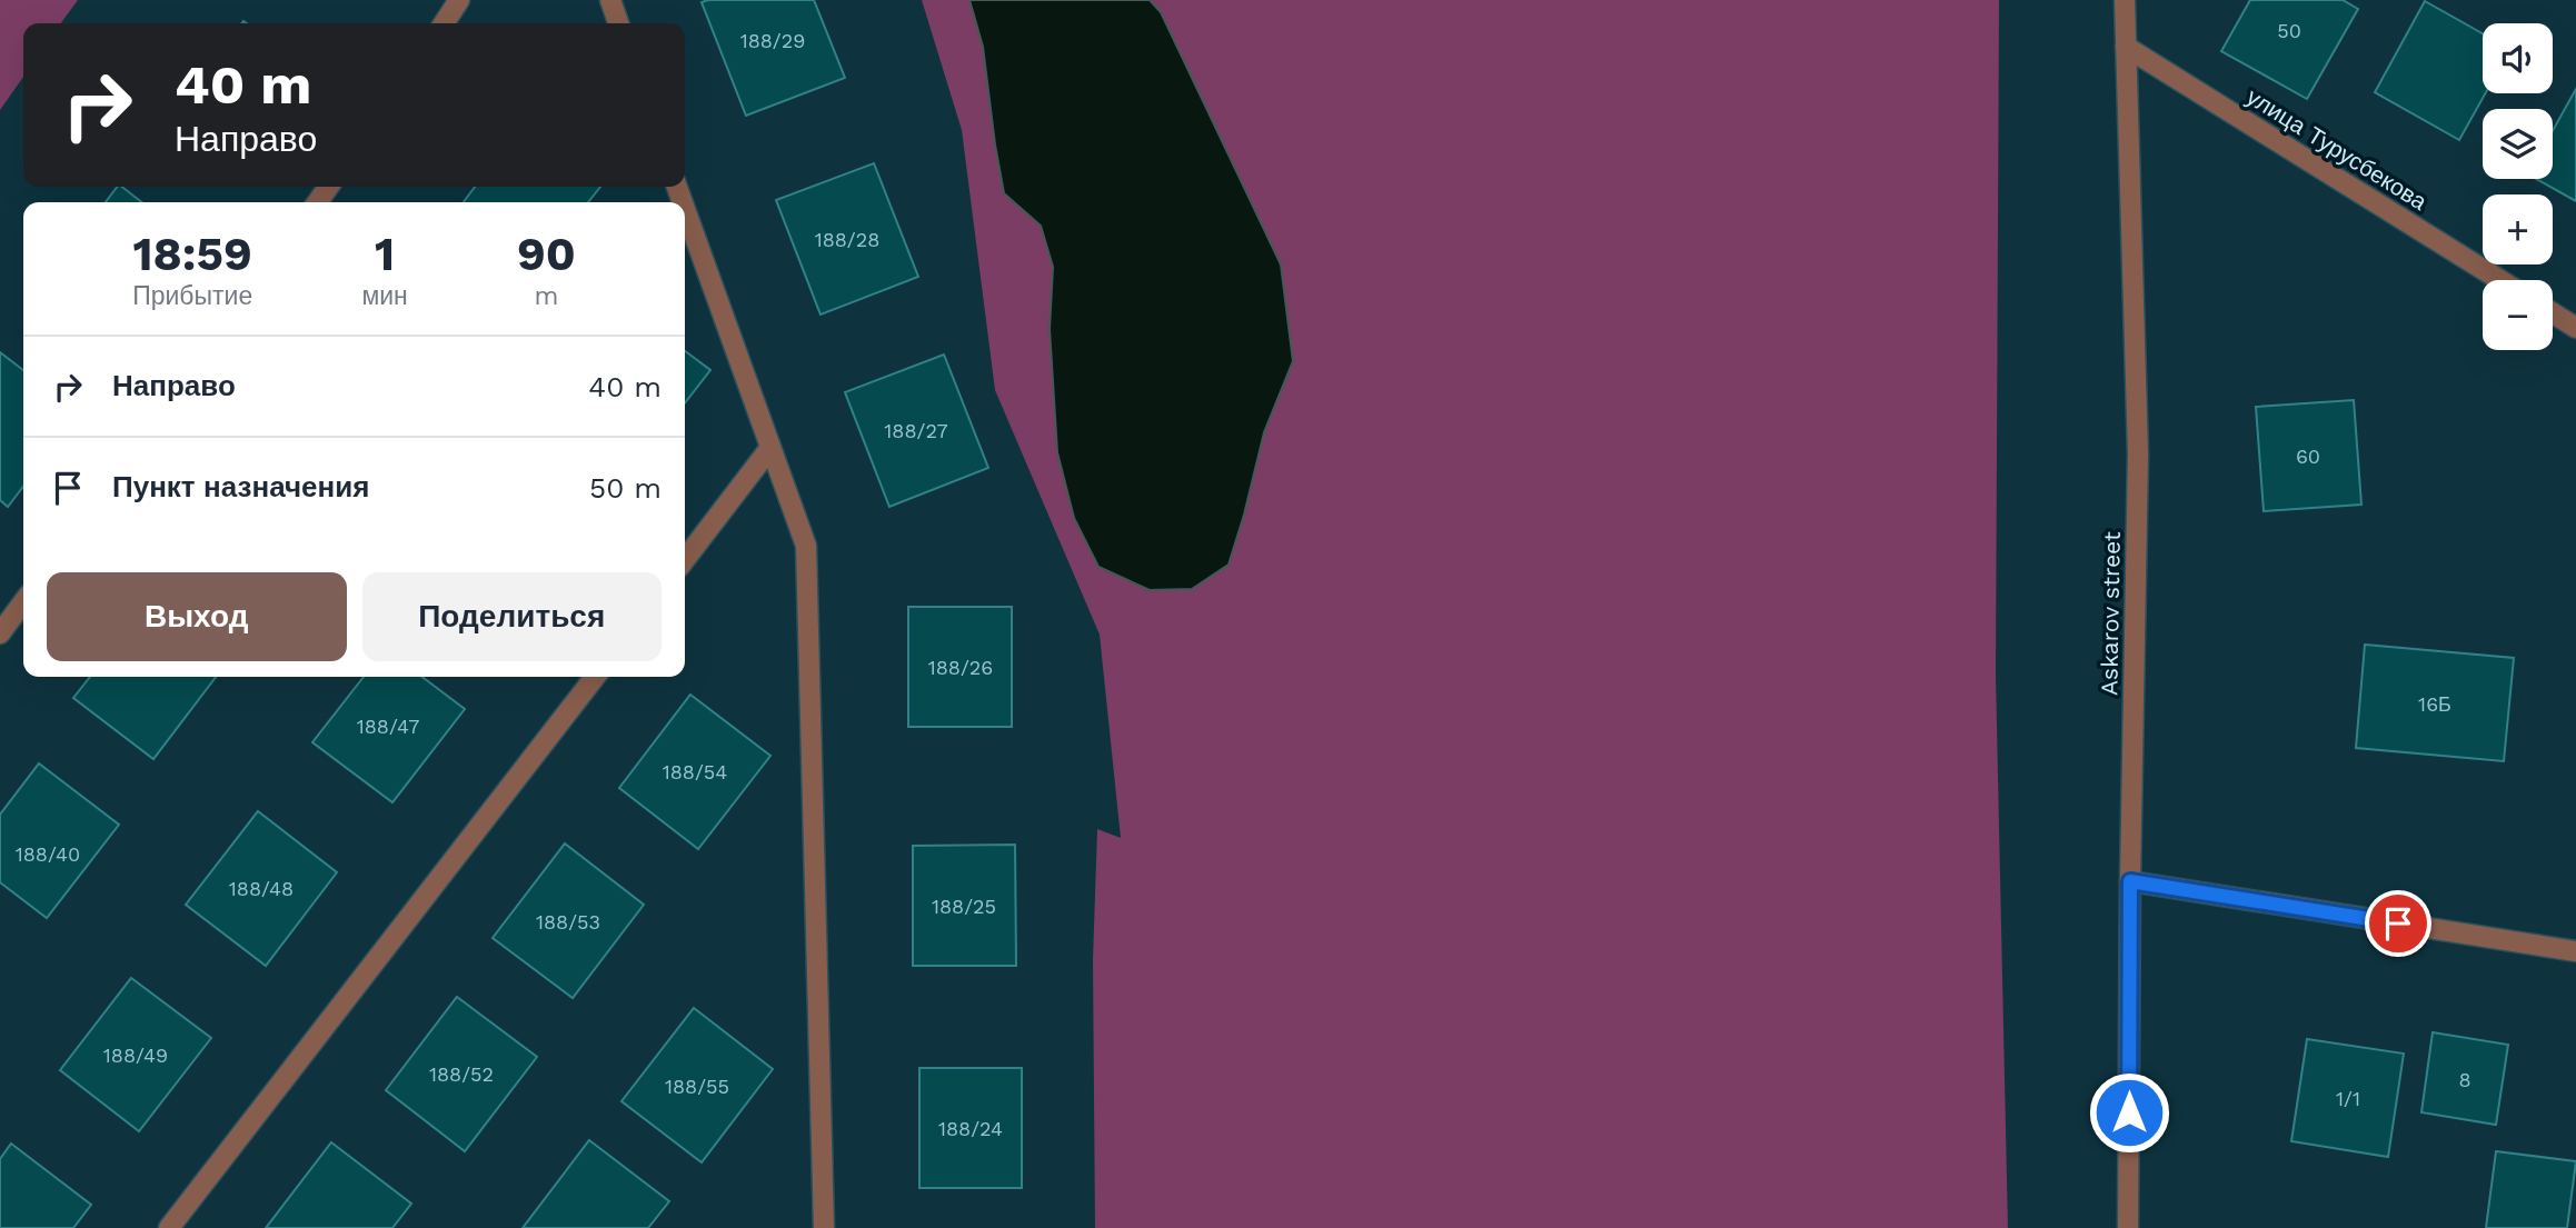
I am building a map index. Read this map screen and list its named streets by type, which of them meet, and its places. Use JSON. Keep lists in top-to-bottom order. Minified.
{"streets":{"street":["улица Турусбекова","Askarov street"]},"crossings":[["улица Турусбекова","Askarov street"]],"house_numbers":["50","188/29","188/28","188/27","60","188/26","16Б","188/47","188/54","188/40","188/48","188/25","188/53","188/49","188/52","8","188/55","1/1","188/24"],"page":{"map_buttons":["+","−"],"turn":["40 m","Направо"],"eta":["18:59","Прибытие","1","мин","90","m"],"list":[{"name":"Направо","value":"40 m"},{"name":"Пункт назначения","value":"50 m"}],"buttons":["Выход","Поделиться"]}}
